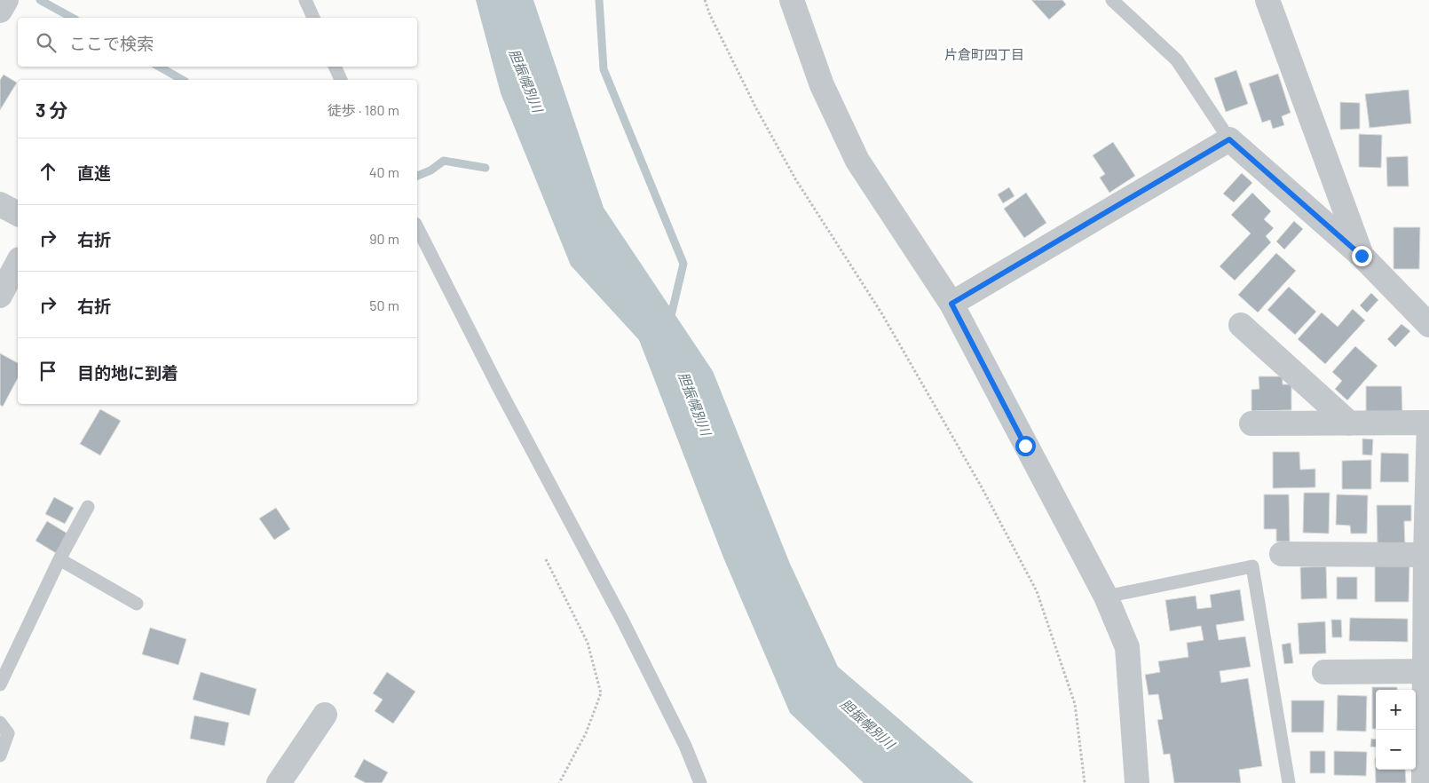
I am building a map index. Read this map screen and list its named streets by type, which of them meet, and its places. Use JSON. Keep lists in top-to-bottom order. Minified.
{"districts":["片倉町四丁目"],"water":["胆振幌別川"],"page":{"search":"ここで検索","heading":["3 分","徒歩 · 180 m"],"list":[["直進","40 m"],["右折","90 m"],["右折","50 m"],"目的地に到着"],"map_buttons":["+","−"]}}
